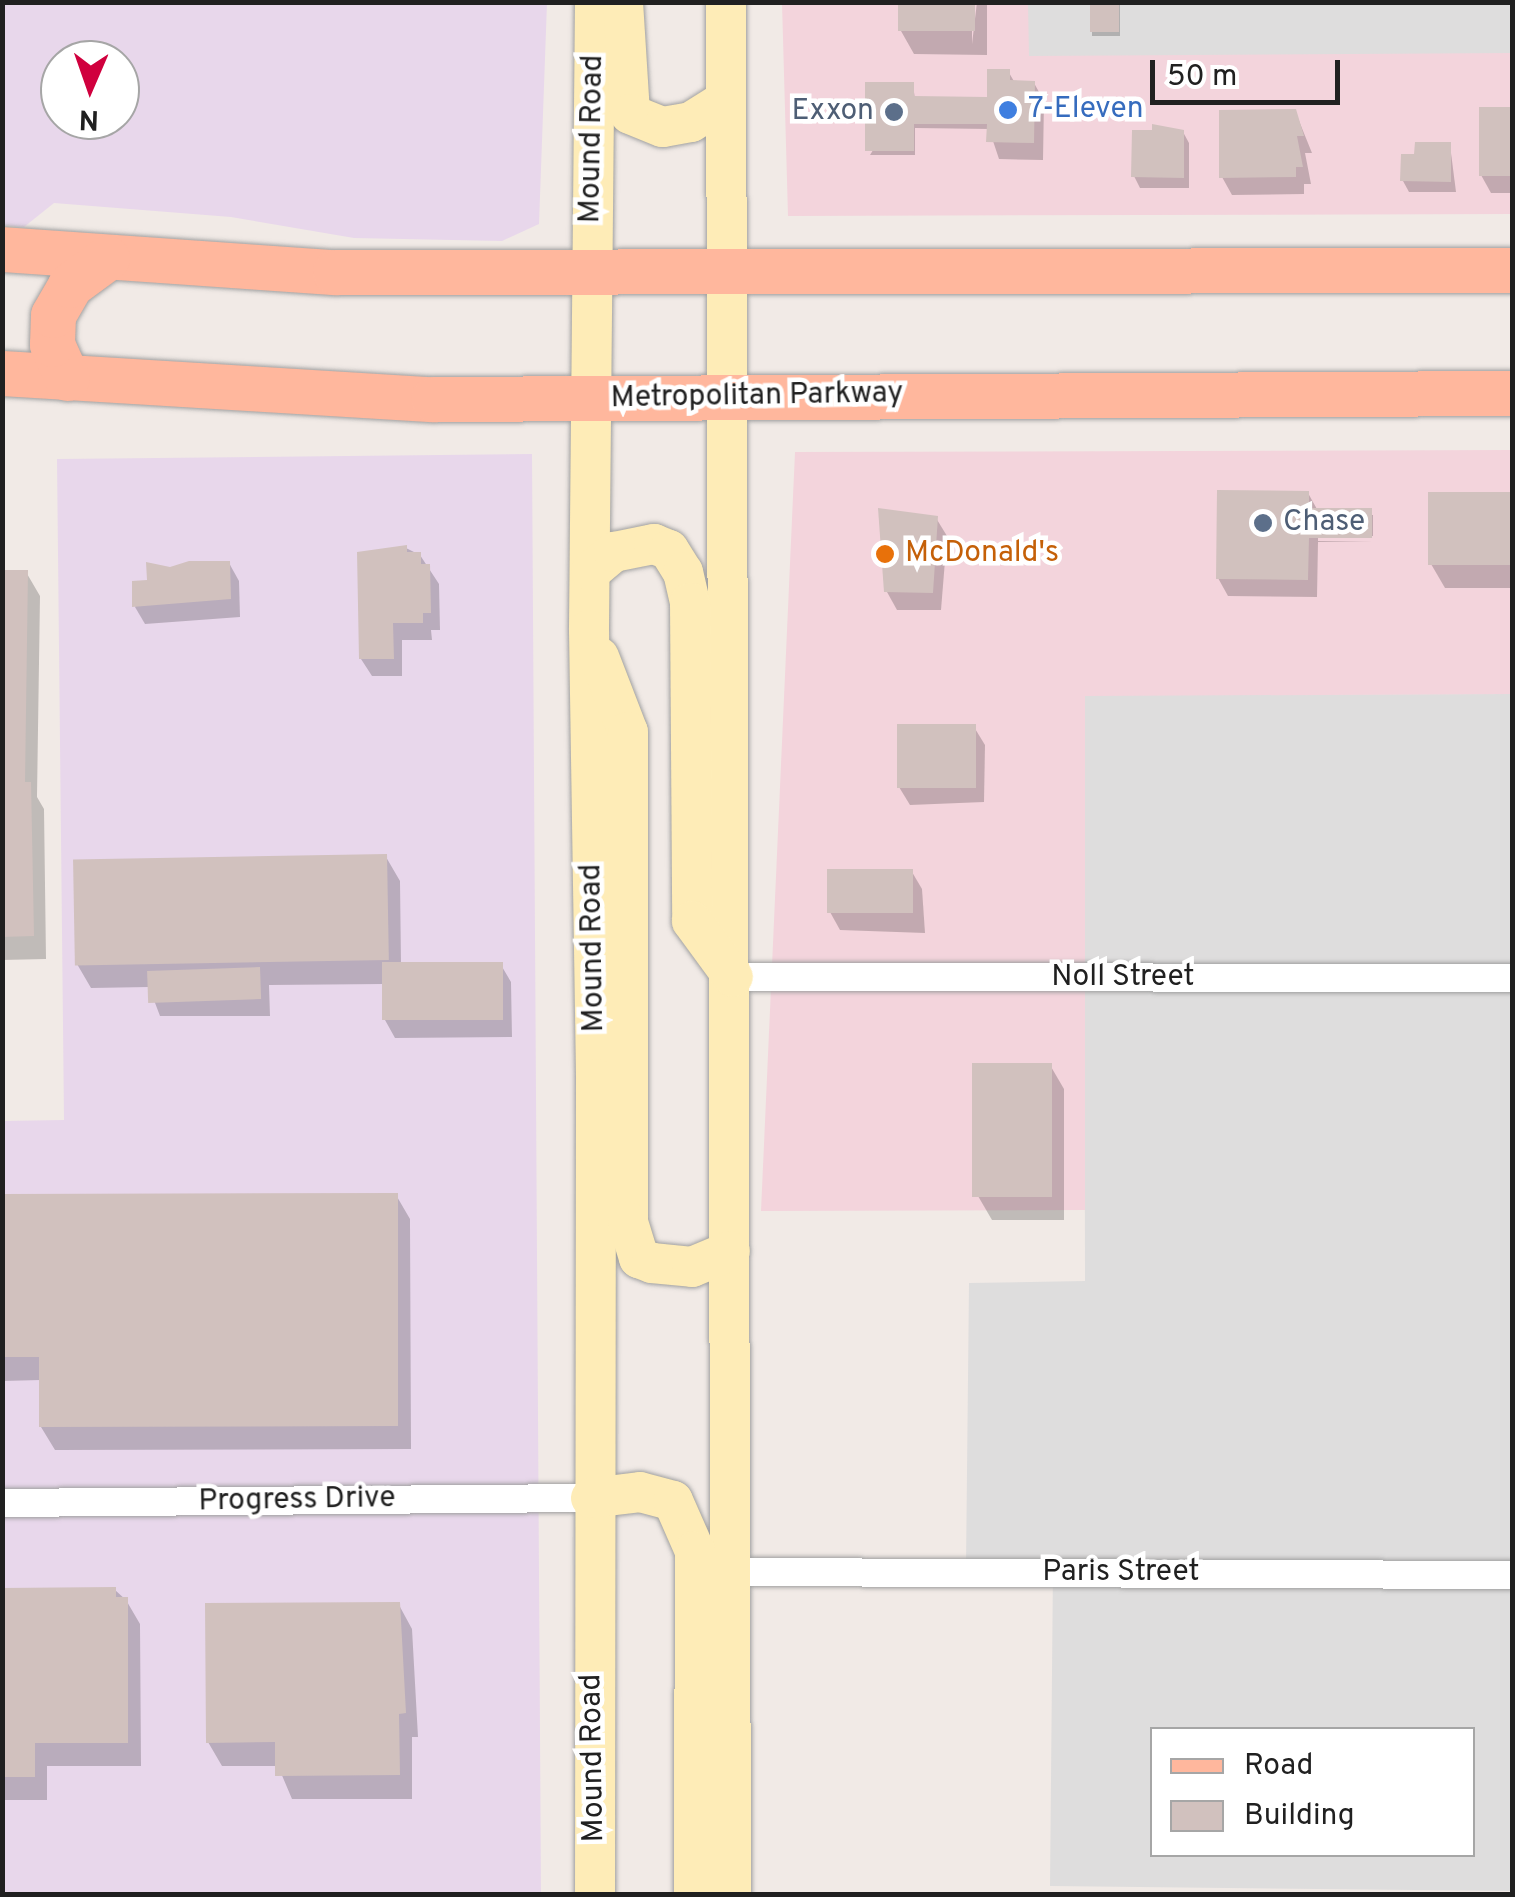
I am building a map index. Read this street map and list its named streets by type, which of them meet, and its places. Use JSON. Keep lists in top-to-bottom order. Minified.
{"streets":{"main road":["Mound Road","Metropolitan Parkway"],"street":["Noll Street","Progress Drive","Paris Street"]},"crossings":[["Mound Road","Metropolitan Parkway"],["Mound Road","Progress Drive"]],"places":["7-Eleven","Exxon","Chase","McDonald's"],"legend":["Road","Building"],"scale_bar":"50 m","north":"bottom"}
